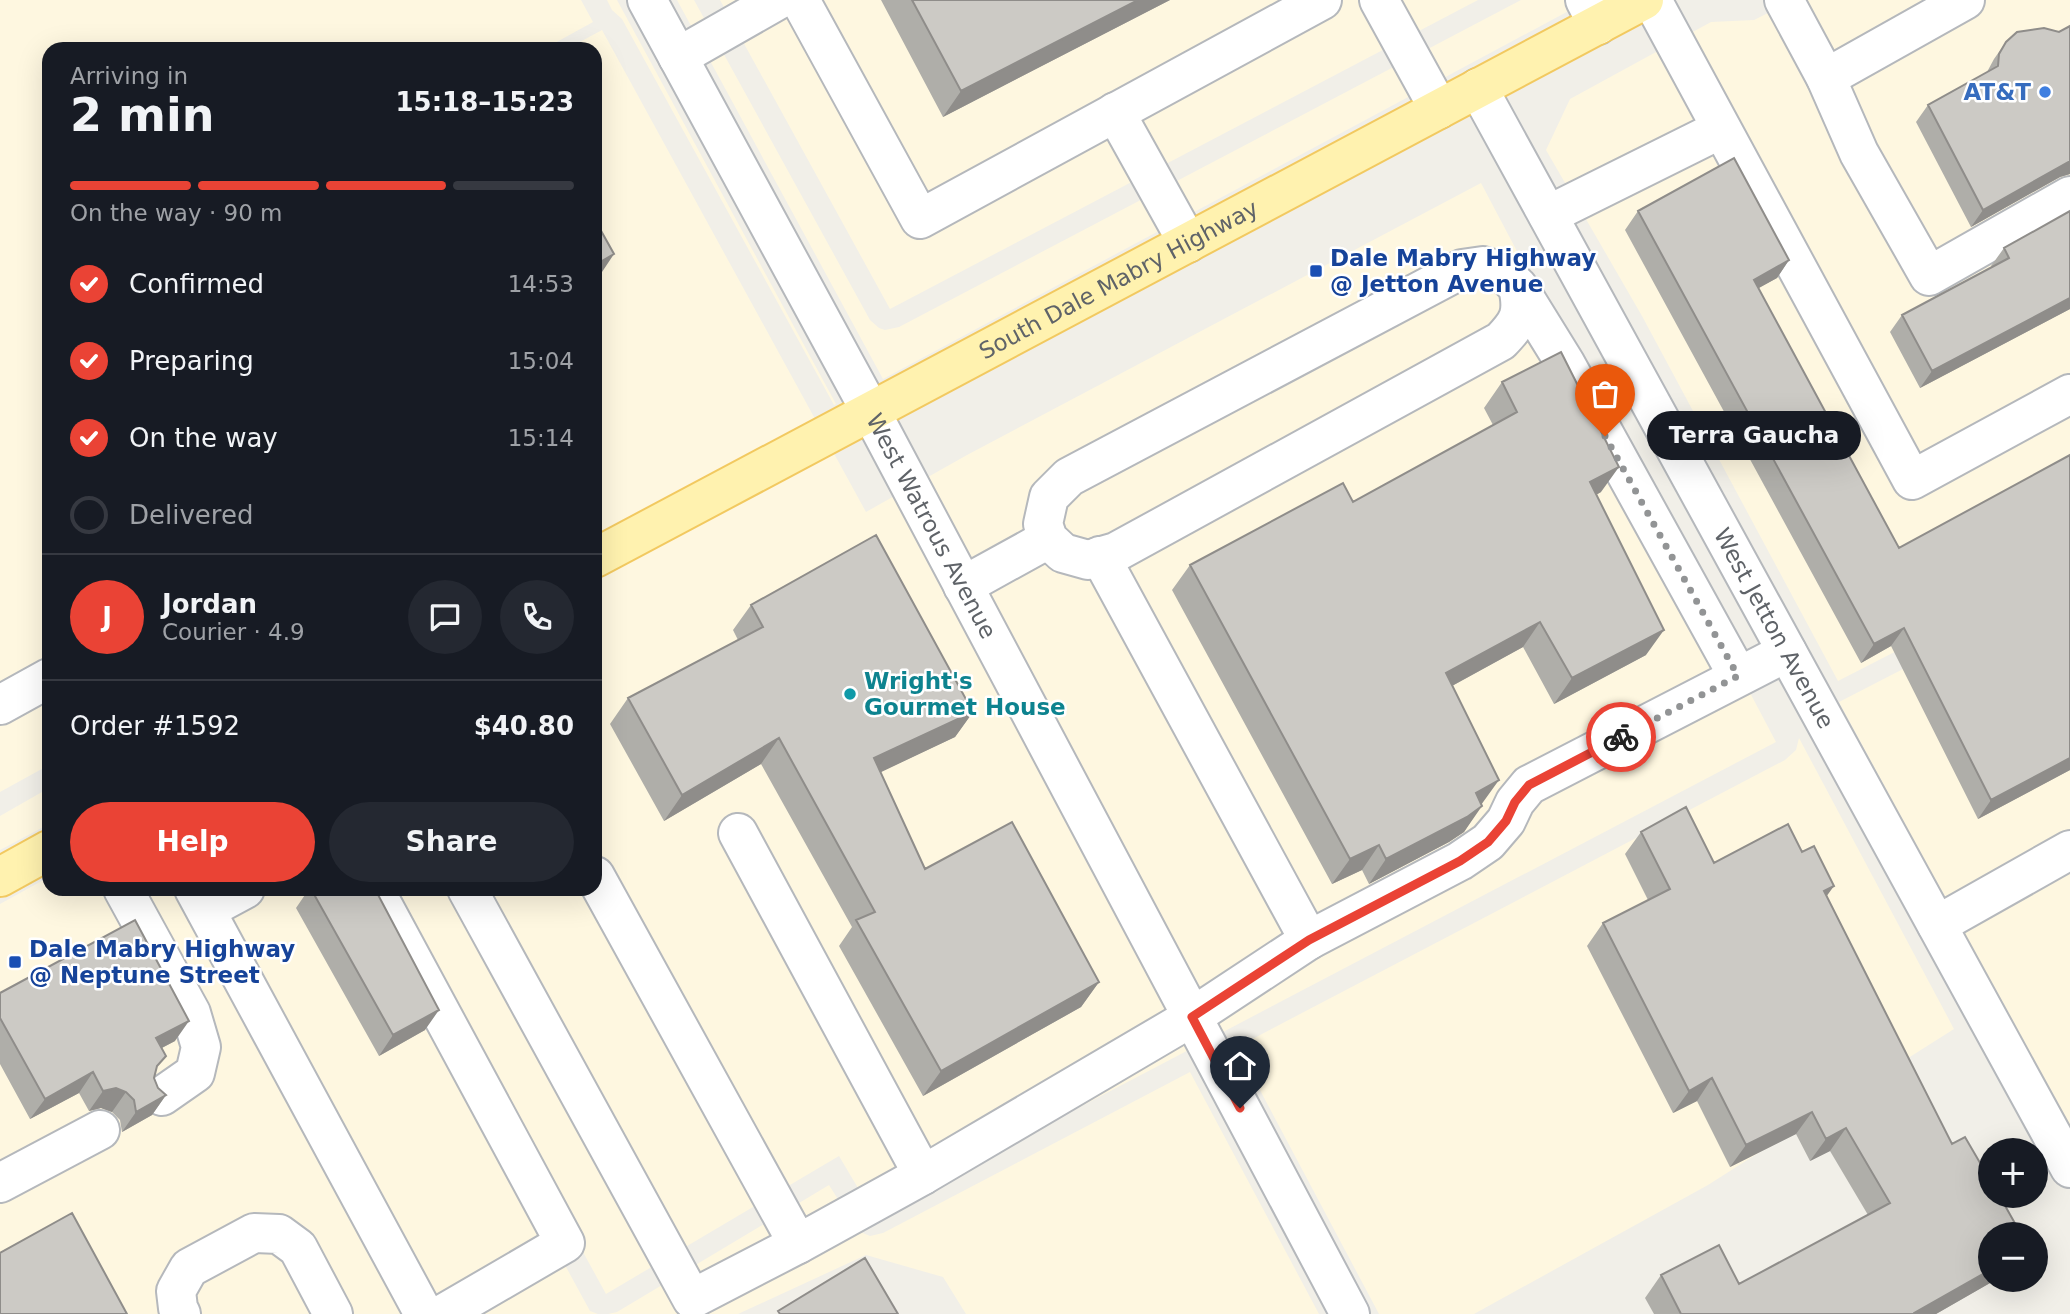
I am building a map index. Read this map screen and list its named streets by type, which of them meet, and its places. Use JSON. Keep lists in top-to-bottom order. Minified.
{"streets":{"main road":["South Dale Mabry Highway"],"street":["West Watrous Avenue","West Jetton Avenue"]},"crossings":[["South Dale Mabry Highway","West Watrous Avenue"],["South Dale Mabry Highway","West Jetton Avenue"]],"places":{"other":["AT&T","Terra Gaucha","Wright's Gourmet House"],"transit":["Dale Mabry Highway @ Jetton Avenue","Dale Mabry Highway @ Neptune Street"]},"page":{"heading":["2 min","Arriving in","15:18–15:23"],"panel":["Jordan","Courier · 4.9","Order #1592","$40.80"],"bar":"On the way · 90 m","list":[["Confirmed","14:53"],["Preparing","15:04"],["On the way","15:14"],"Delivered"],"bubble":"Terra Gaucha","round":"J","buttons":["Help","Share"],"map_buttons":["+","−"]}}
